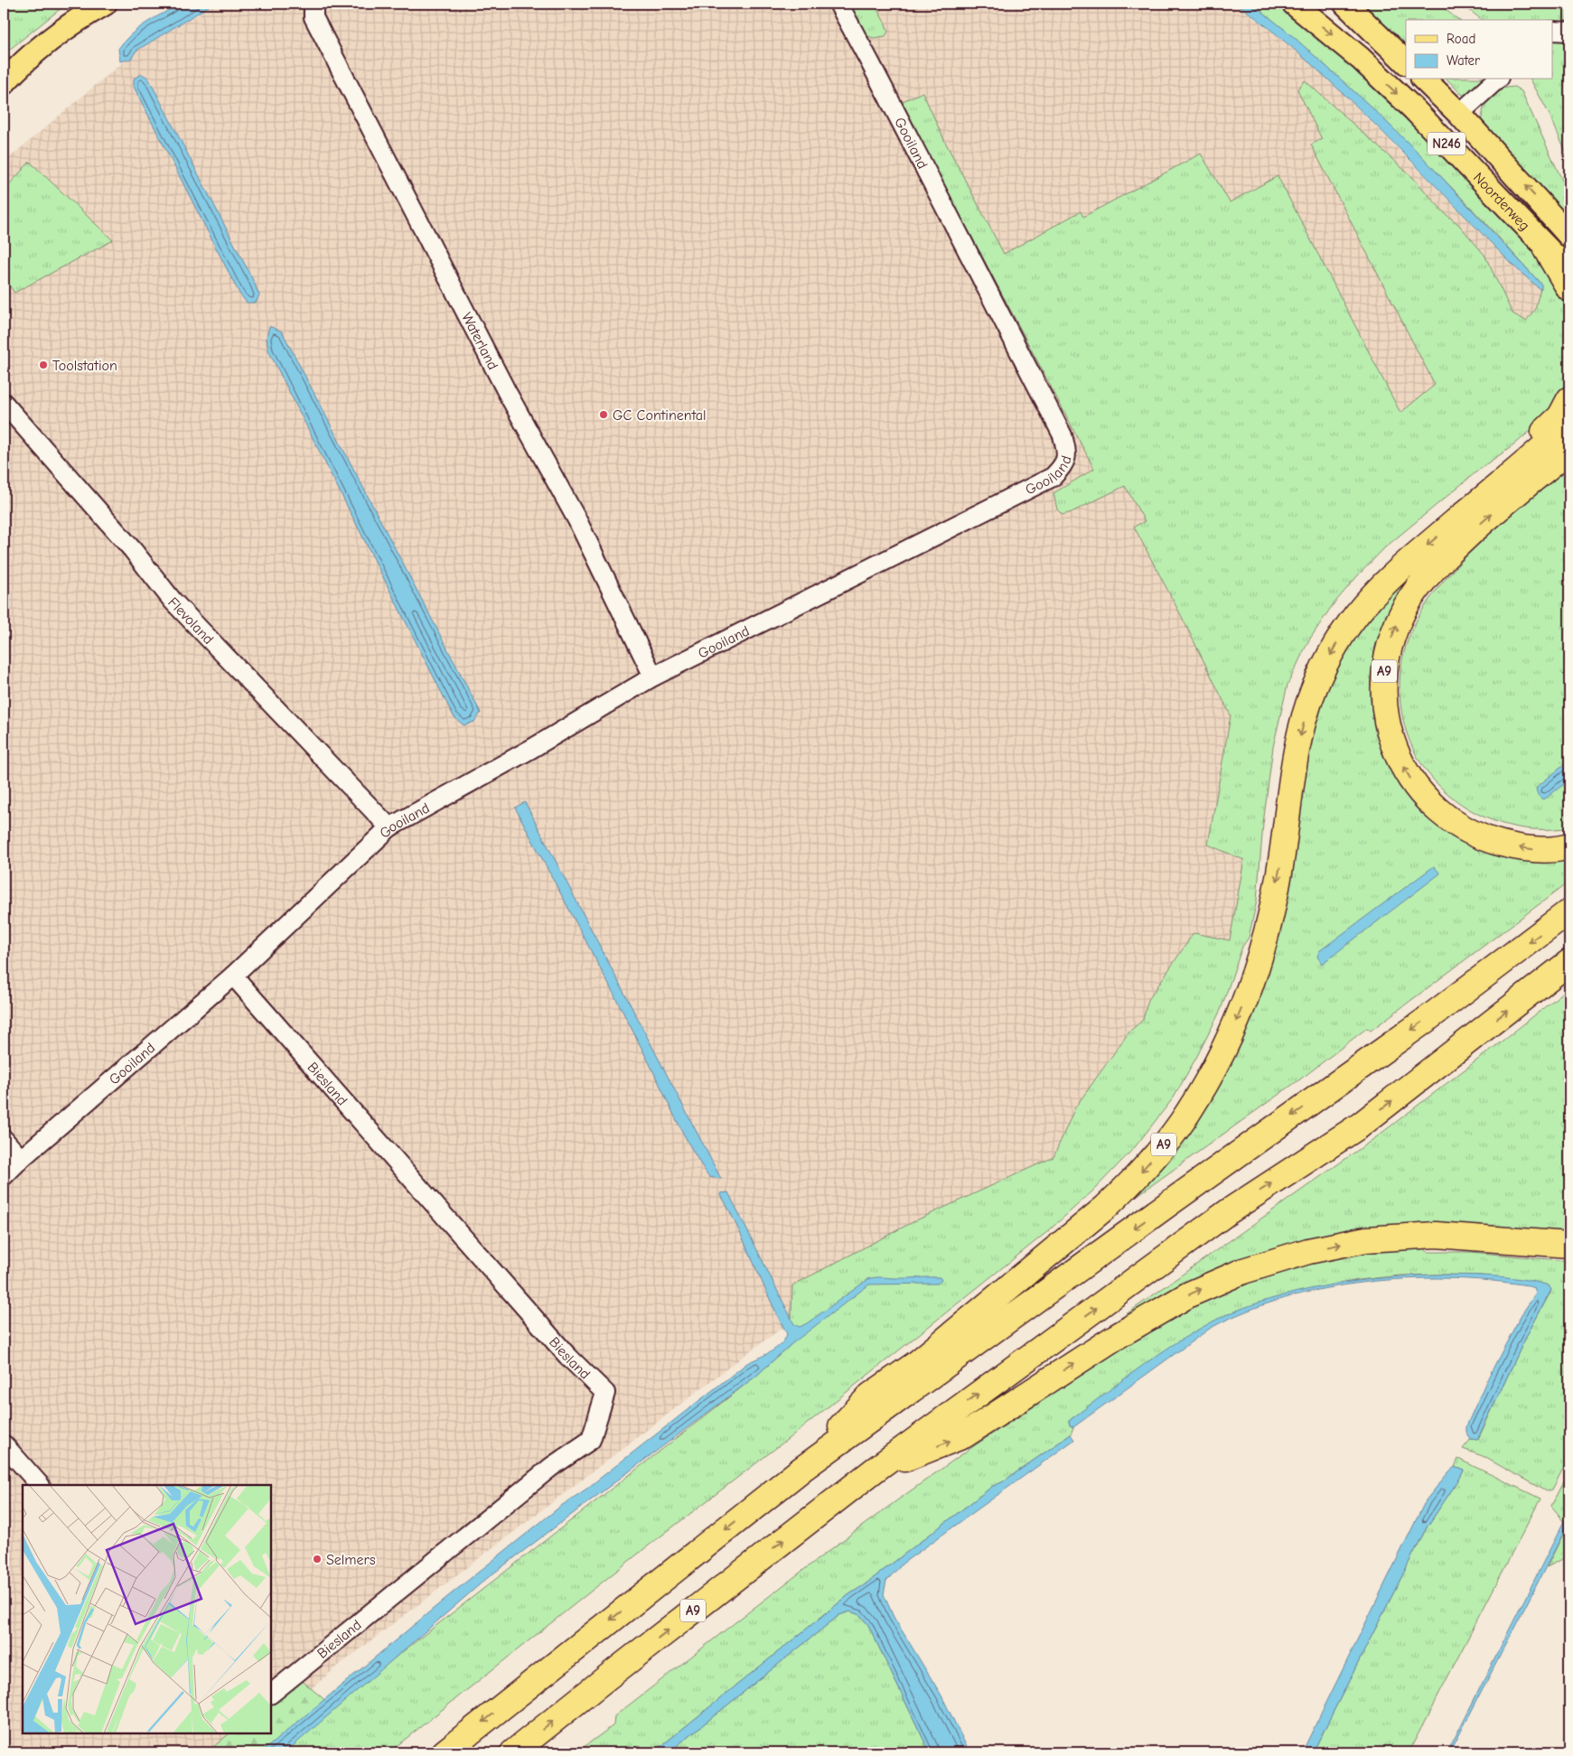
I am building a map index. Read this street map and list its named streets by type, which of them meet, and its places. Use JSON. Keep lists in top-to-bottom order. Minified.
{"streets":{"highway":["A9"],"main road":["N246","Noorderweg"],"street":["Gooiland","Waterland","Flevoland","Biesland"]},"crossings":[["Gooiland","Waterland"],["Gooiland","Flevoland"],["Gooiland","Biesland"]],"places":["Toolstation","GC Continental","Selmers"],"legend":["Road","Water"]}
